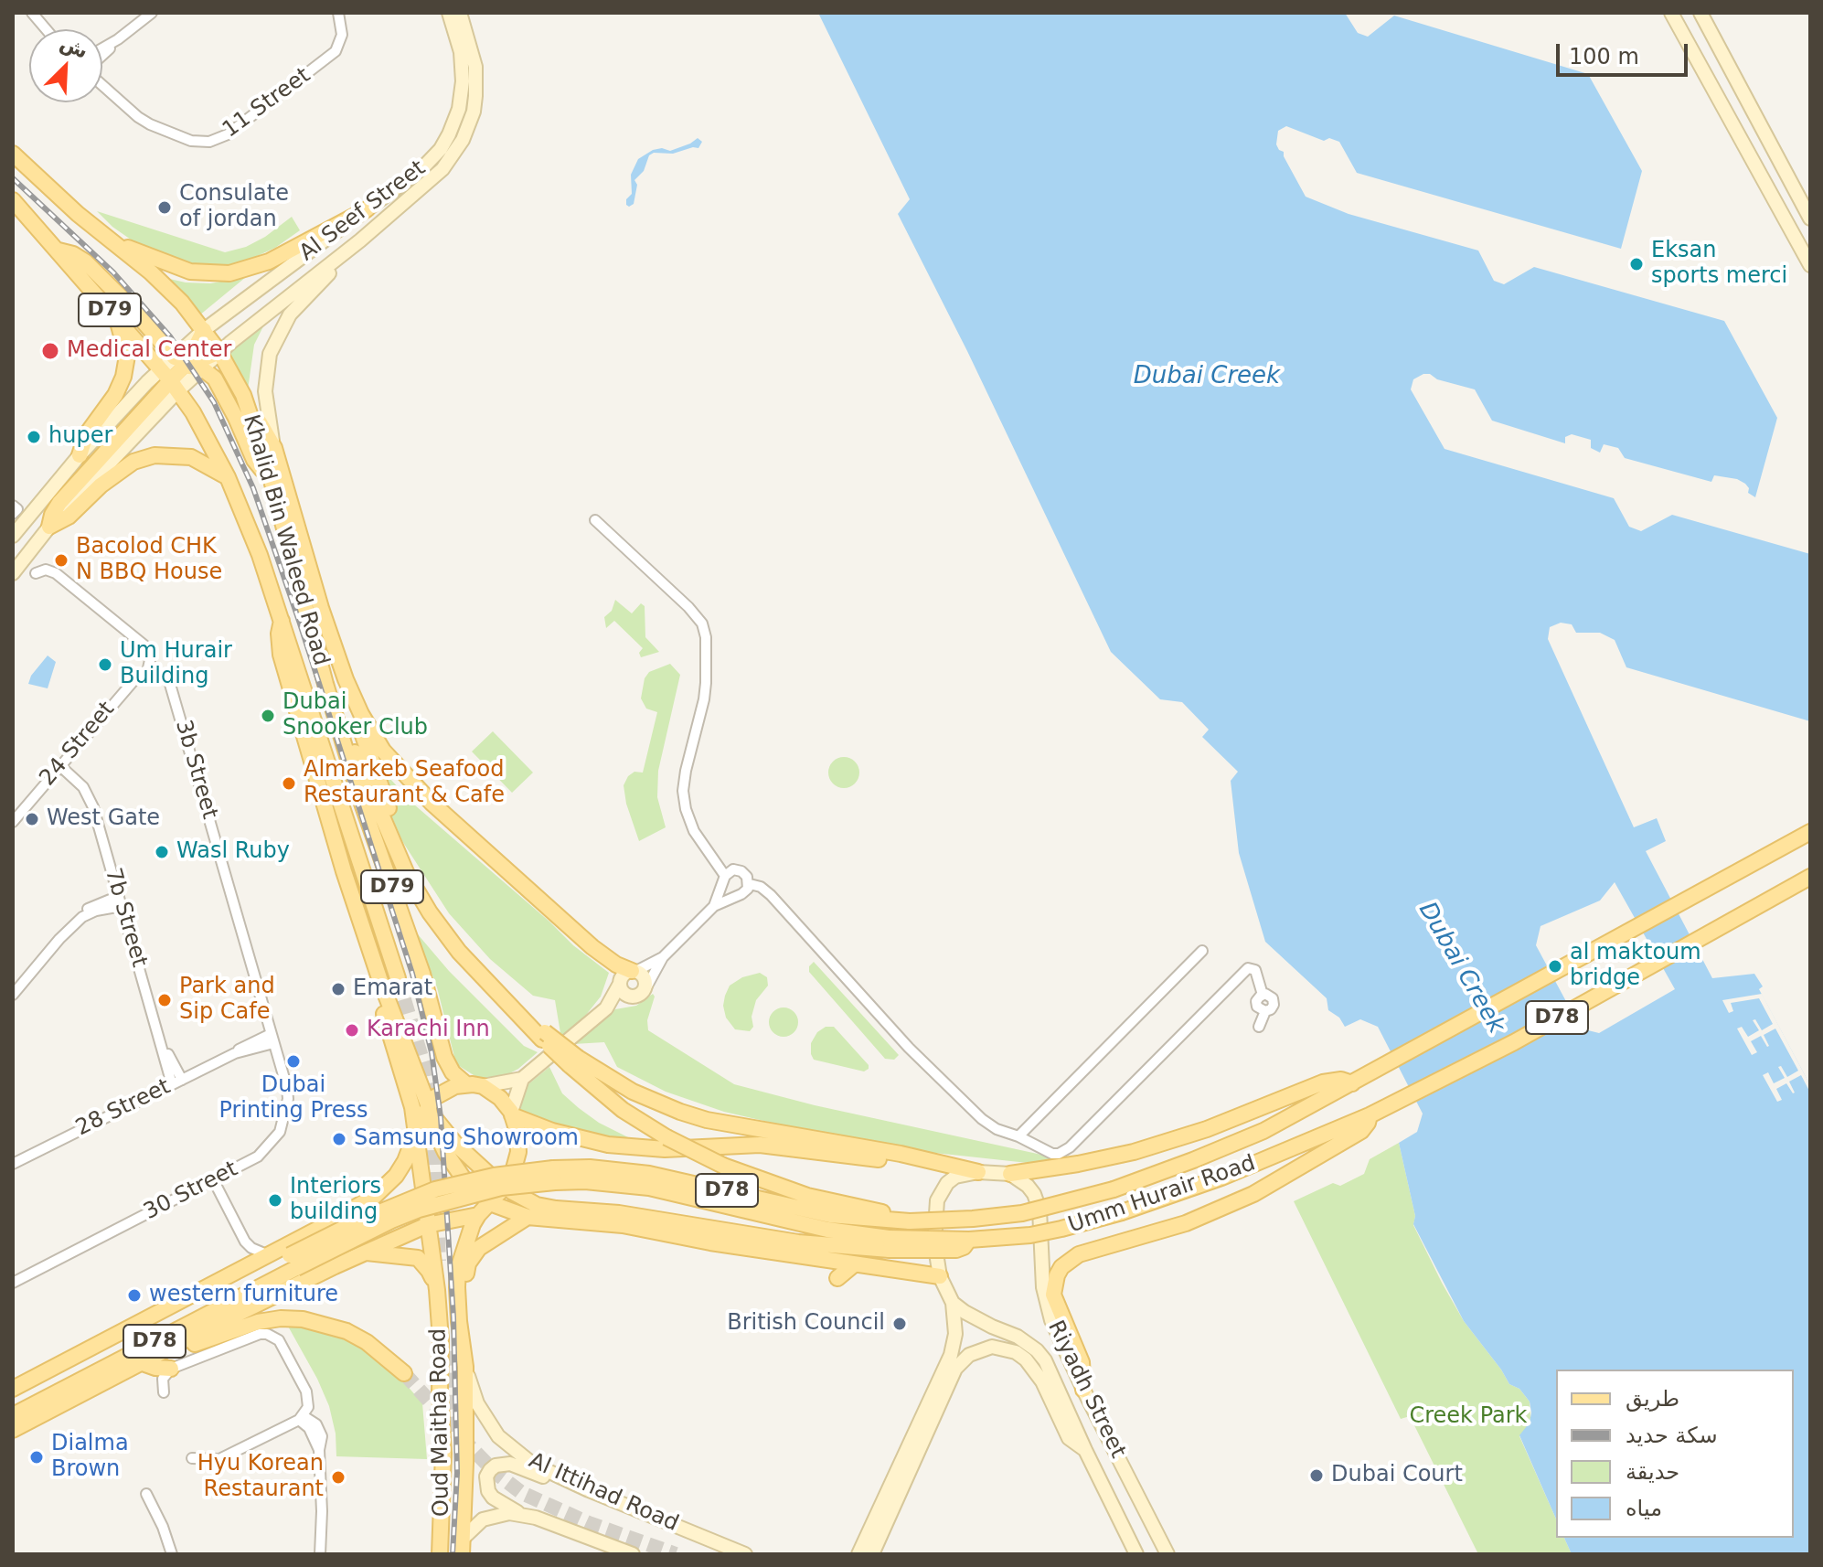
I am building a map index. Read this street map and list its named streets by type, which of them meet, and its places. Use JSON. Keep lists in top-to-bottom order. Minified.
{"streets":{"main road":["Al Seef Street","D79","Khalid Bin Waleed Road","D78","Umm Hurair Road","Riyadh Street","Oud Maitha Road","Al Ittihad Road"],"street":["11 Street","24 Street","3b Street","7b Street","28 Street","30 Street"]},"crossings":[["Al Seef Street","Khalid Bin Waleed Road"],["Khalid Bin Waleed Road","Oud Maitha Road"],["24 Street","3b Street"],["24 Street","7b Street"],["3b Street","28 Street"],["3b Street","30 Street"],["7b Street","28 Street"],["28 Street","30 Street"],["Oud Maitha Road","Al Ittihad Road"]],"water":["Dubai Creek"],"parks":["Creek Park"],"places":["Consulate of jordan","Eksan sports merci","Medical Center","huper","Bacolod CHK N BBQ House","Um Hurair Building","Dubai Snooker Club","Almarkeb Seafood Restaurant & Cafe","West Gate","Wasl Ruby","al maktoum bridge","Emarat","Park and Sip Cafe","Karachi Inn","Dubai Printing Press","Samsung Showroom","Interiors building","western furniture","British Council","Dialma Brown","Dubai Court","Hyu Korean Restaurant"],"legend":["طريق","سكة حديد","حديقة","مياه"],"scale_bar":"100 m","north":"top right"}
